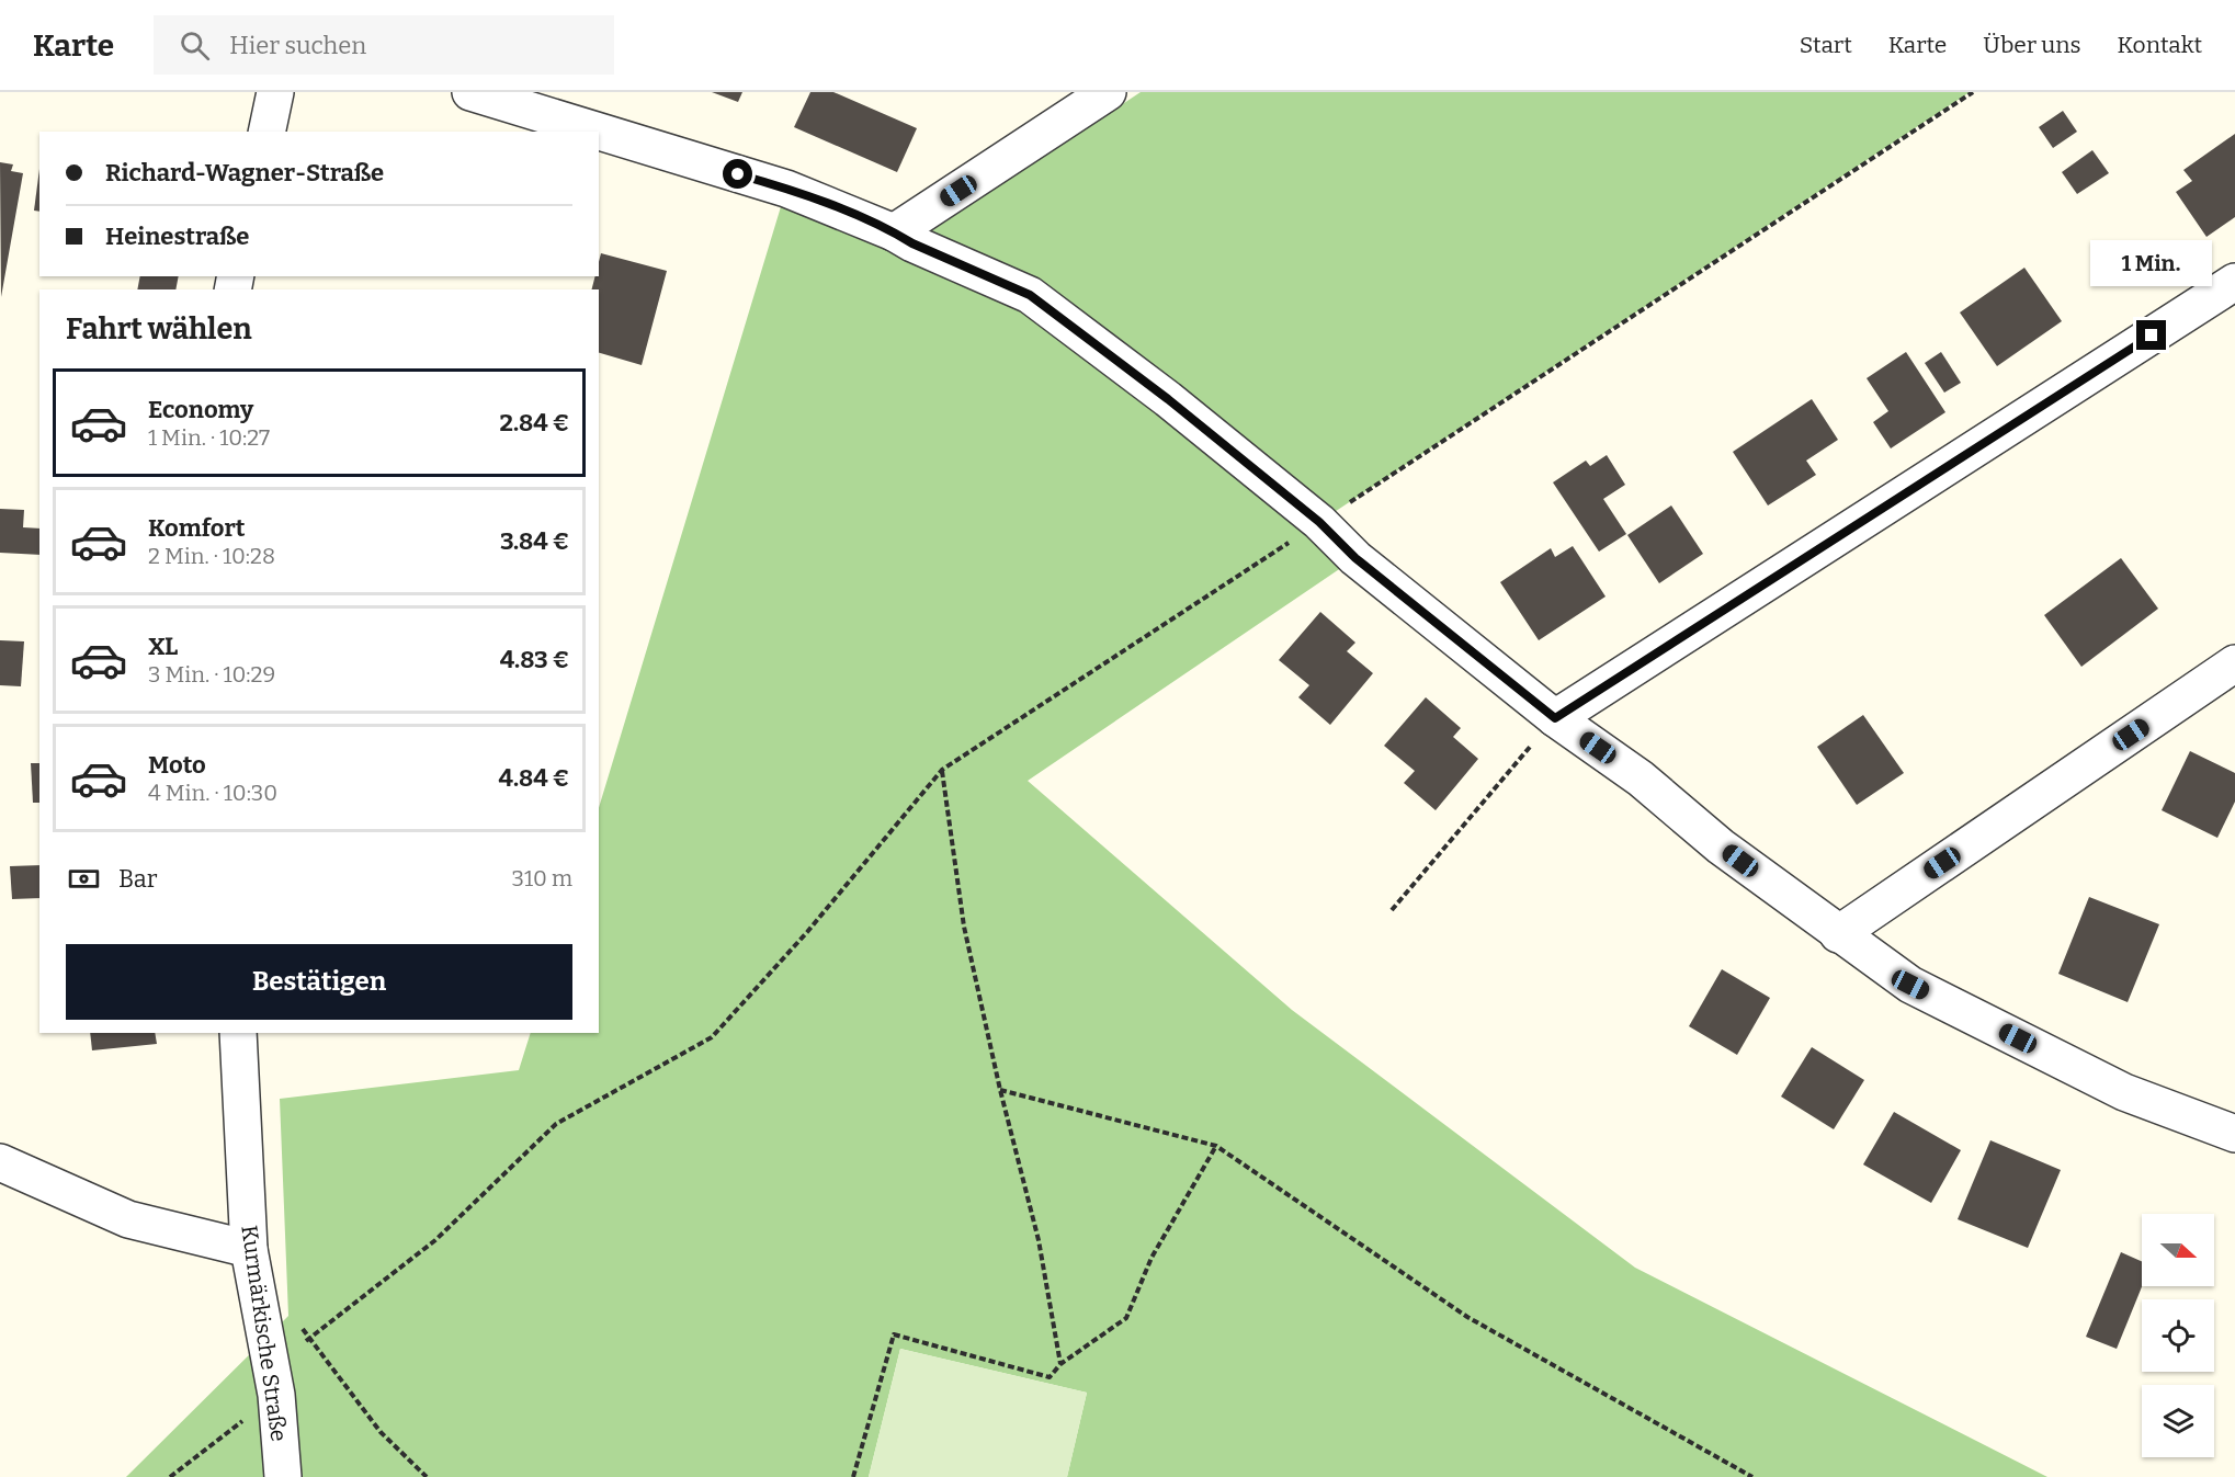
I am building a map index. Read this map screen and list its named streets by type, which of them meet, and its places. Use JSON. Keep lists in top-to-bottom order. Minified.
{"streets":{"street":["Kurmärkische Straße"]},"north":"right","page":{"header":"Karte","search":"Hier suchen","nav":["Start","Karte","Über uns","Kontakt"],"banner":["Richard-Wagner-Straße","Heinestraße"],"bubble":"1 Min.","heading":"Fahrt wählen","list":[{"name":"Economy","note":"1 Min. · 10:27","value":"2.84 €"},{"name":"Komfort","note":"2 Min. · 10:28","value":"3.84 €"},{"name":"XL","note":"3 Min. · 10:29","value":"4.83 €"},{"name":"Moto","note":"4 Min. · 10:30","value":"4.84 €"}],"pay":["Bar","310 m"],"buttons":"Bestätigen"}}
